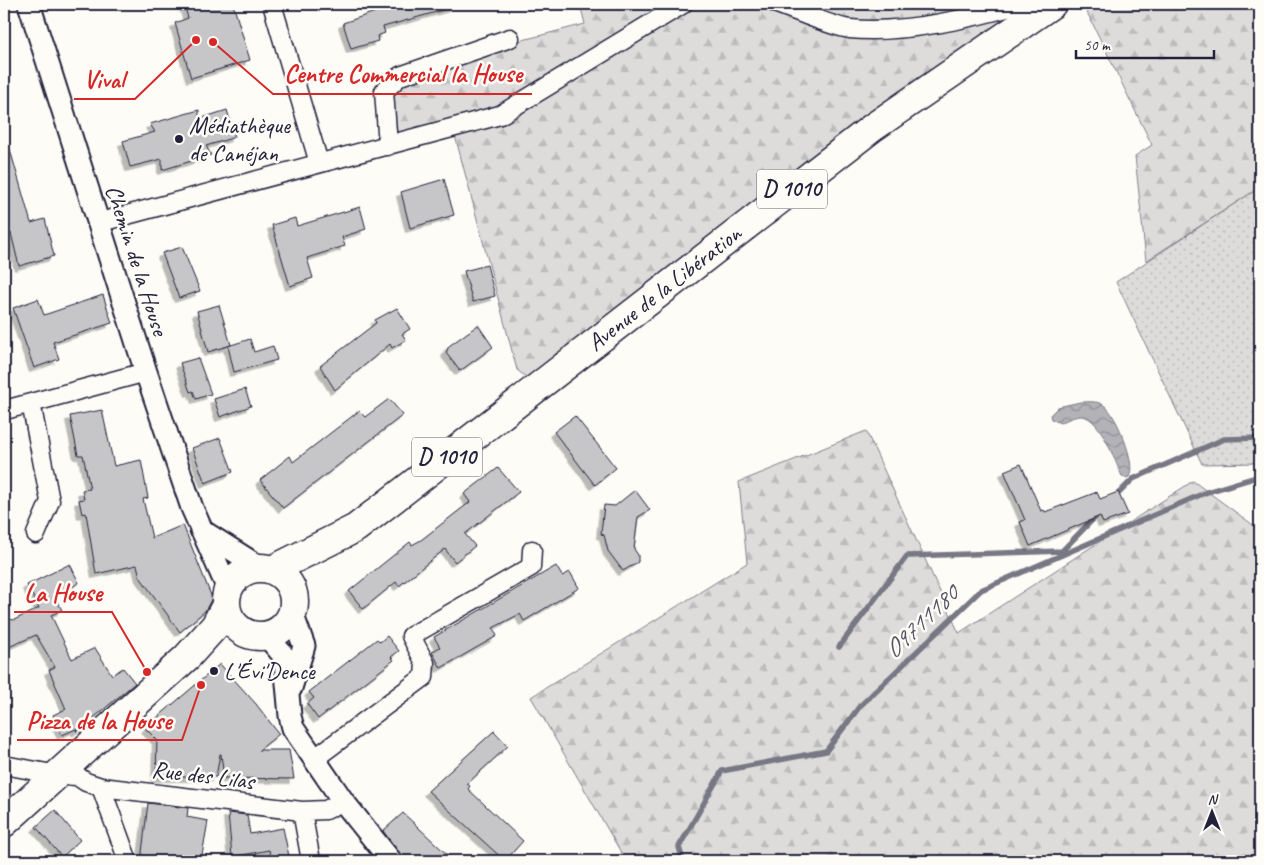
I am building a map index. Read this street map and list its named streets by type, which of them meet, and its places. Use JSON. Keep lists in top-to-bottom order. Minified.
{"streets":{"main road":["D 1010","Avenue de la Libération"],"street":["Chemin de la House","Rue des Lilas"]},"crossings":[["Chemin de la House","Avenue de la Libération"]],"water":["O9711180"],"places":["Vival","Centre Commercial la House","Médiathèque de Canéjan","L'Évi'Dence","La House","Pizza de la House"],"scale_bar":"50 m","north":"top"}
